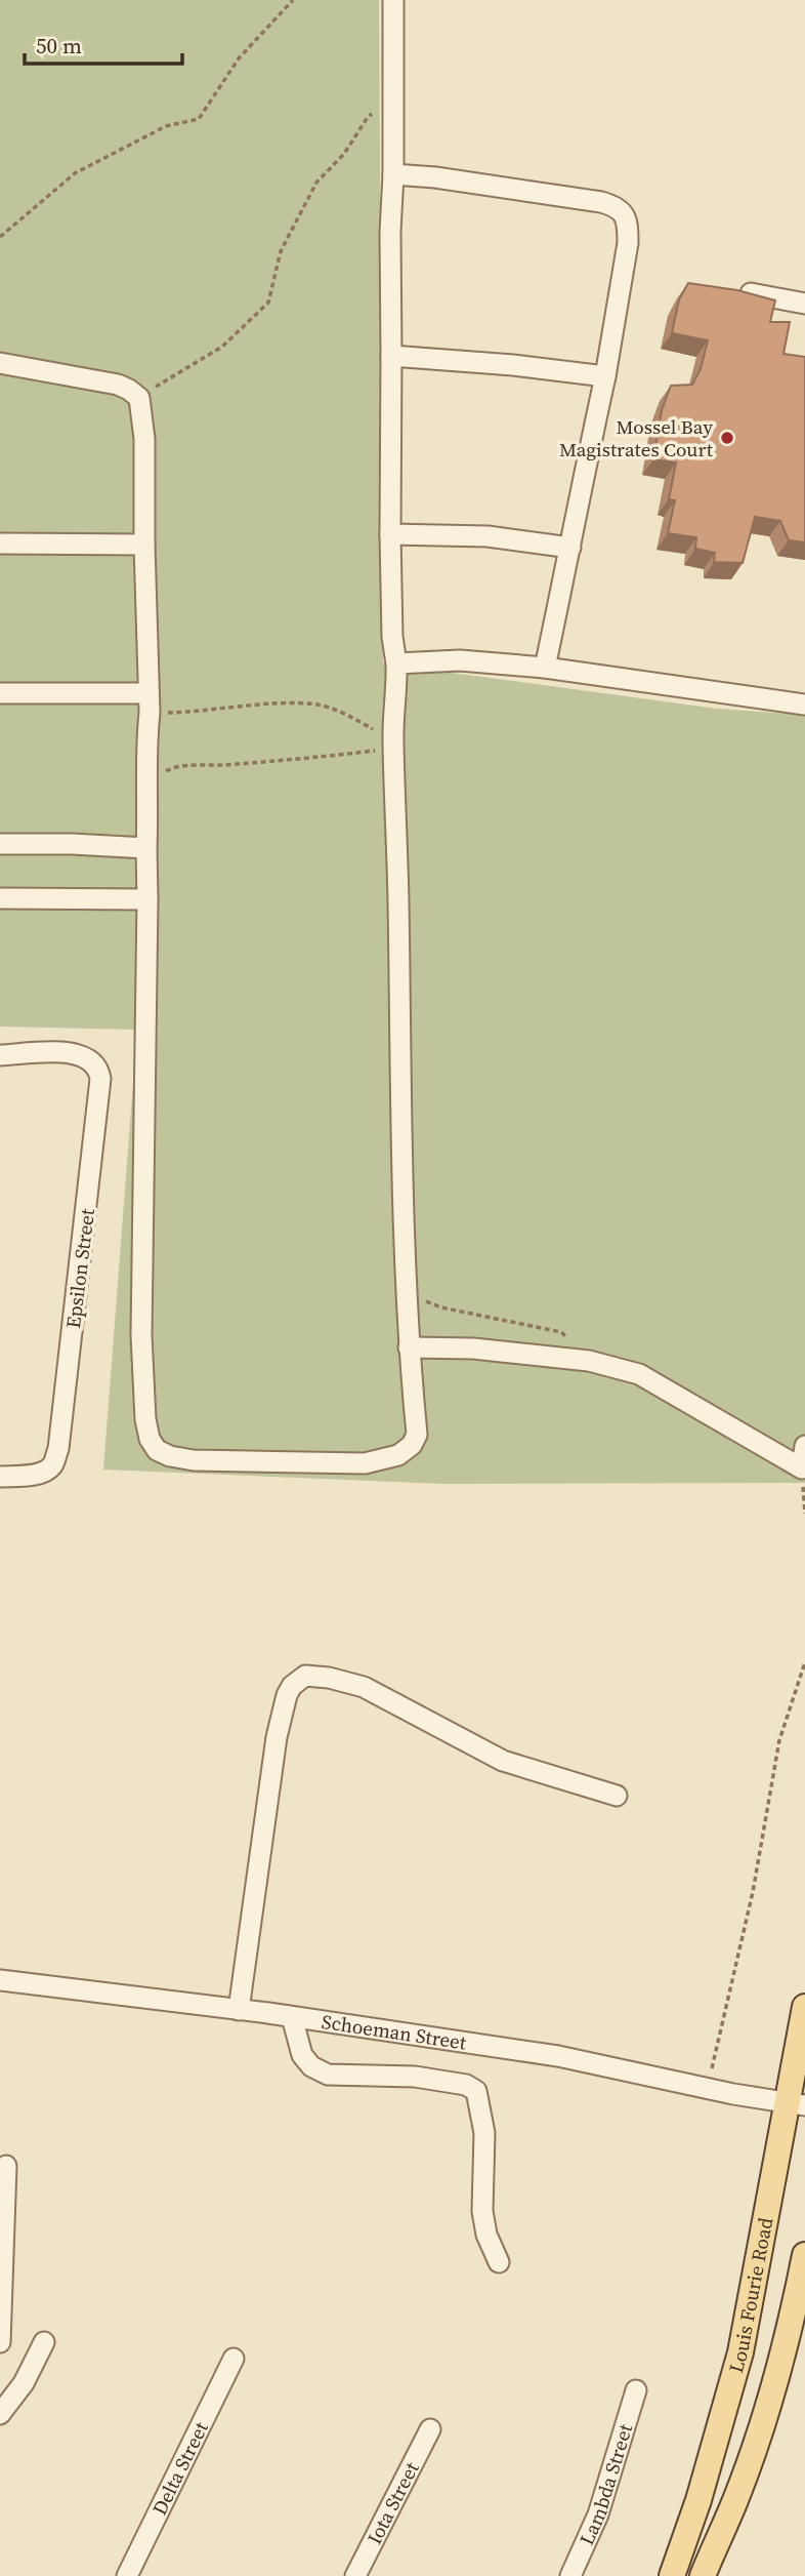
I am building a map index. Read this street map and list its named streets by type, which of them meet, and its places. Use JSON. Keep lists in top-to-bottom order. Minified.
{"streets":{"main road":["Louis Fourie Road"],"street":["Epsilon Street","Schoeman Street","Delta Street","Lambda Street","Iota Street"]},"crossings":[["Schoeman Street","Louis Fourie Road"]],"places":["Mossel Bay Magistrates Court"],"scale_bar":"50 m"}
